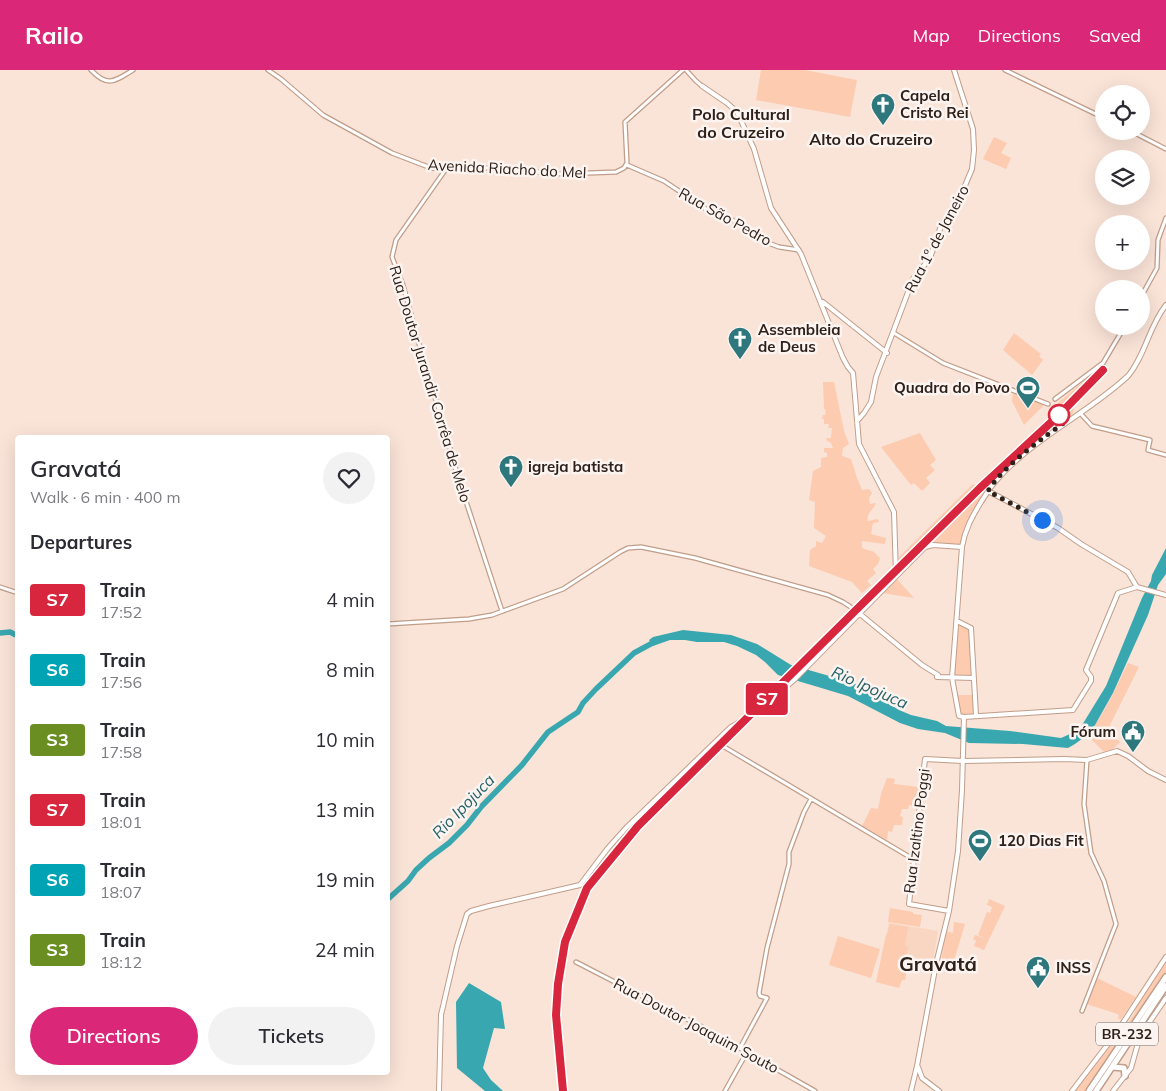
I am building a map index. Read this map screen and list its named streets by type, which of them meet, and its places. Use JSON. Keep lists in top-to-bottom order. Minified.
{"streets":{"highway":["BR-232"],"main road":["Rua 1º de Janeiro","Rua Izaltino Poggi"],"street":["Avenida Riacho do Mel","Rua São Pedro","Rua Doutor Jurandir Corrêa de Melo","Rua Doutor Joaquim Souto"]},"crossings":[["Avenida Riacho do Mel","Rua São Pedro"],["Avenida Riacho do Mel","Rua Doutor Jurandir Corrêa de Melo"]],"districts":["Polo Cultural do Cruzeiro","Alto do Cruzeiro","Gravatá"],"water":["Rio Ipojuca"],"places":{"church":["Capela Cristo Rei","Assembleia de Deus","igreja batista"],"sports":["Quadra do Povo","120 Dias Fit"],"public building":["Fórum","INSS"]},"page":{"header":"Railo","nav":["Map","Directions","Saved"],"on_map":"S7","map_buttons":["+","−"],"heading":[["Gravatá","Walk · 6 min · 400 m"],"Departures"],"list":[{"mark":"S7","name":"Train","note":"17:52","value":"4 min"},{"mark":"S6","name":"Train","note":"17:56","value":"8 min"},{"mark":"S3","name":"Train","note":"17:58","value":"10 min"},{"mark":"S7","name":"Train","note":"18:01","value":"13 min"},{"mark":"S6","name":"Train","note":"18:07","value":"19 min"},{"mark":"S3","name":"Train","note":"18:12","value":"24 min"}],"buttons":["Directions","Tickets"]}}
